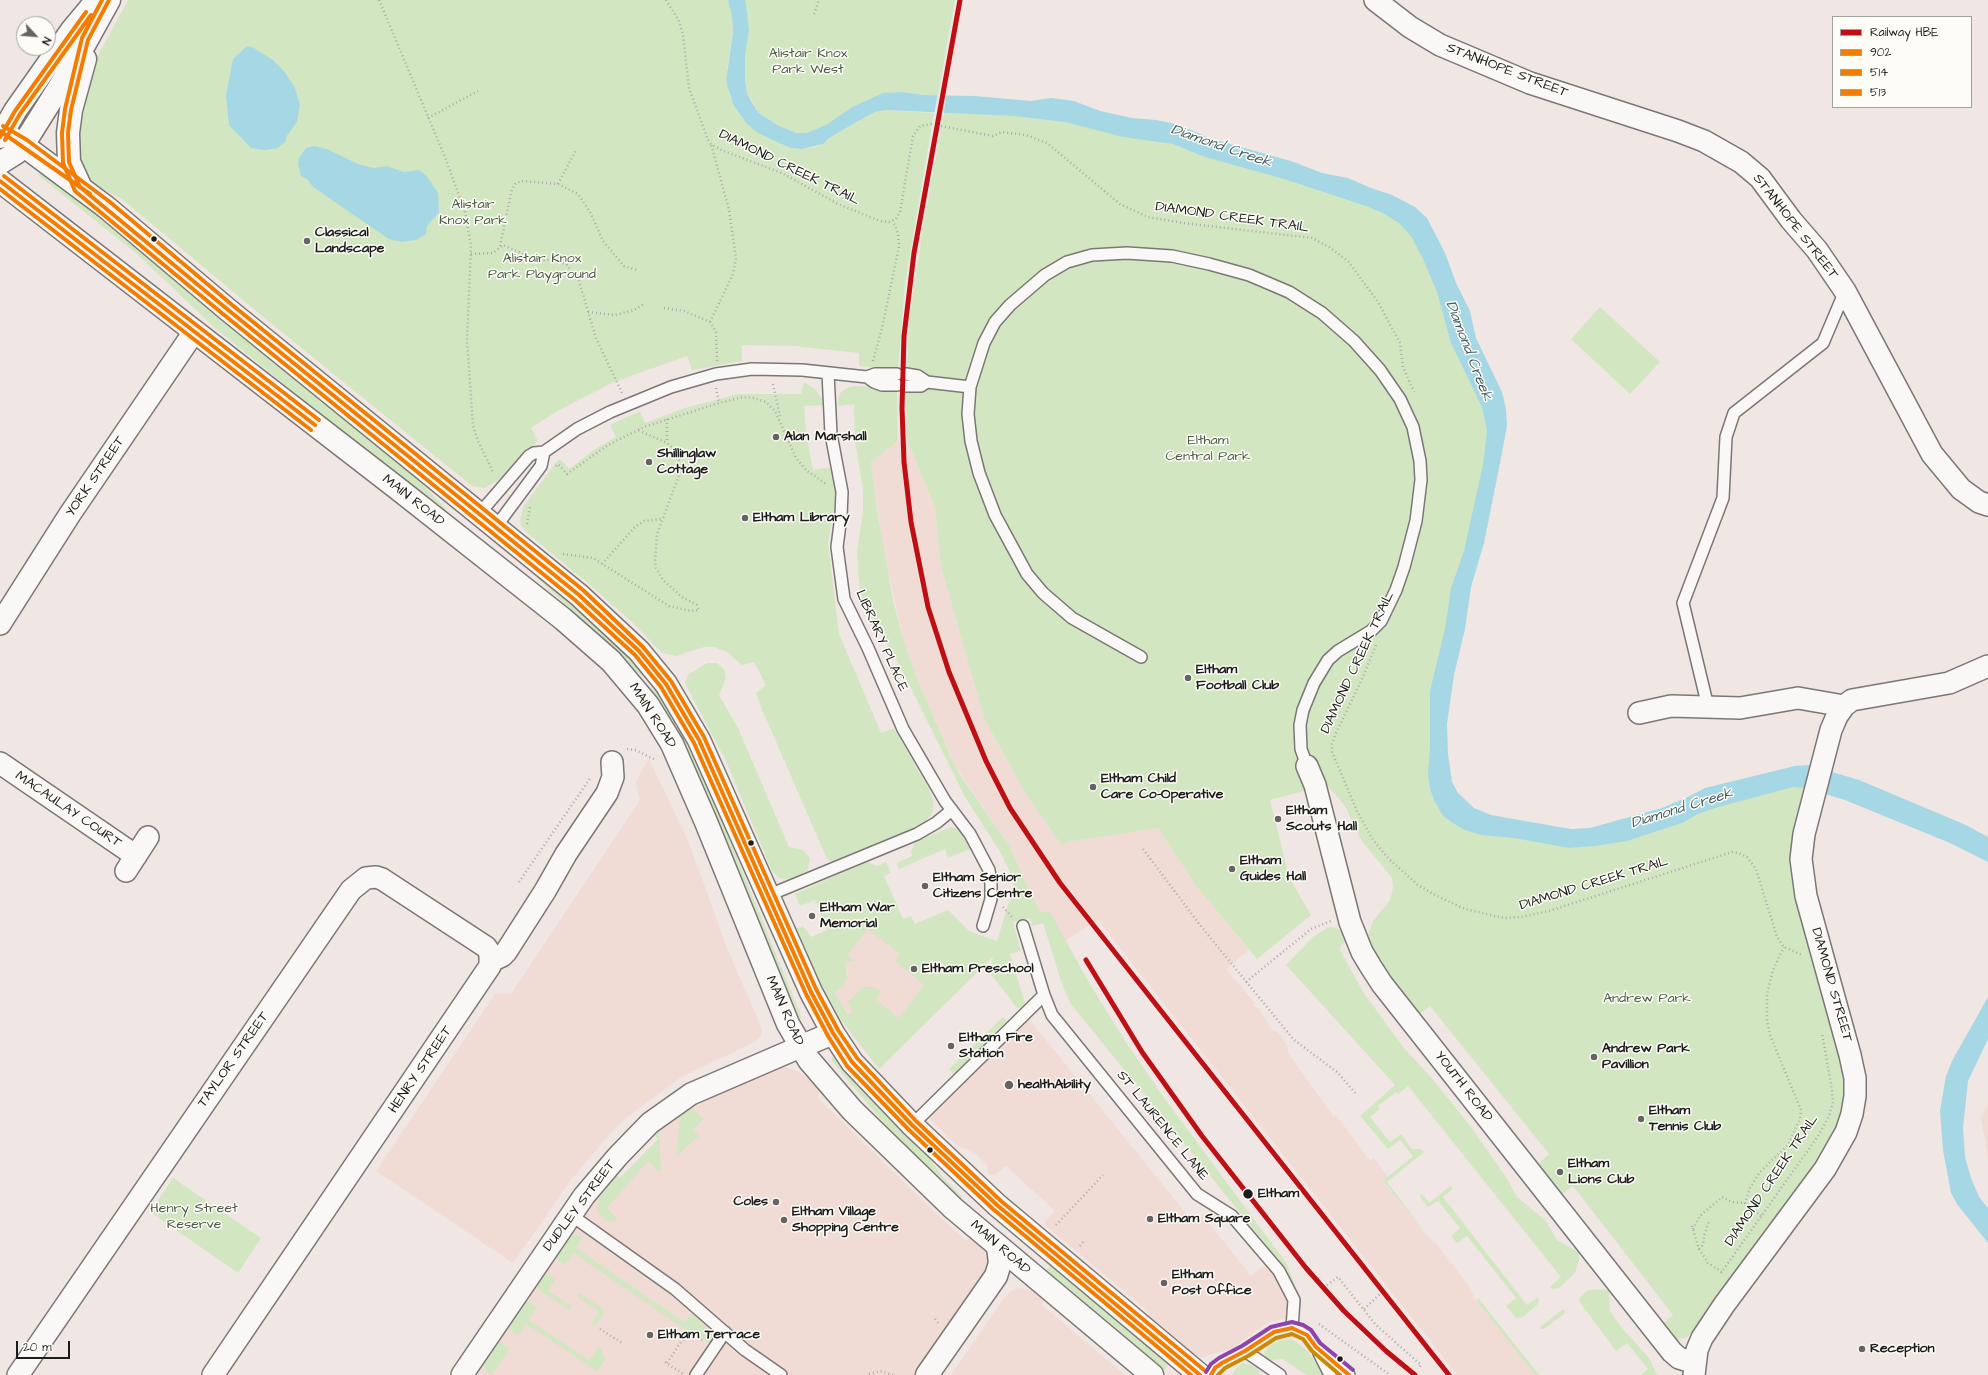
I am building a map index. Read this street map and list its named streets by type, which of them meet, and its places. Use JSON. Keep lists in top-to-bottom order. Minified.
{"streets":{"main road":["MAIN ROAD"],"street":["STANHOPE STREET","YORK STREET","MACAULAY COURT","DIAMOND STREET","TAYLOR STREET","HENRY STREET","YOUTH ROAD","DUDLEY STREET"],"lane":["LIBRARY PLACE","ST LAURENCE LANE"],"path":["DIAMOND CREEK TRAIL"]},"crossings":[["YORK STREET","MAIN ROAD"],["MAIN ROAD","DUDLEY STREET"],["DIAMOND STREET","YOUTH ROAD"],["TAYLOR STREET","HENRY STREET"]],"water":["Diamond Creek"],"parks":["Alistair Knox Park West","Alistair Knox Park","Alistair Knox Park Playground","Eltham Central Park","Andrew Park","Henry Street Reserve"],"places":["Classical Landscape","Alan Marshall","Shillinglaw Cottage","Eltham Library","Eltham Football Club","Eltham Child Care Co-Operative","Eltham Scouts Hall","Eltham Guides Hall","Eltham Senior Citizens Centre","Eltham War Memorial","Eltham Preschool","Eltham Fire Station","Andrew Park Pavillion","healthAbility","Eltham Tennis Club","Eltham Lions Club","Eltham","Coles","Eltham Square","Eltham Village Shopping Centre","Eltham Post Office","Eltham Terrace","Reception"],"lines":["rail line HBE","transit line 902","transit line 514","transit line 513"],"legend":["Railway HBE","902","514","513"],"scale_bar":"20 m","north":"bottom right"}
